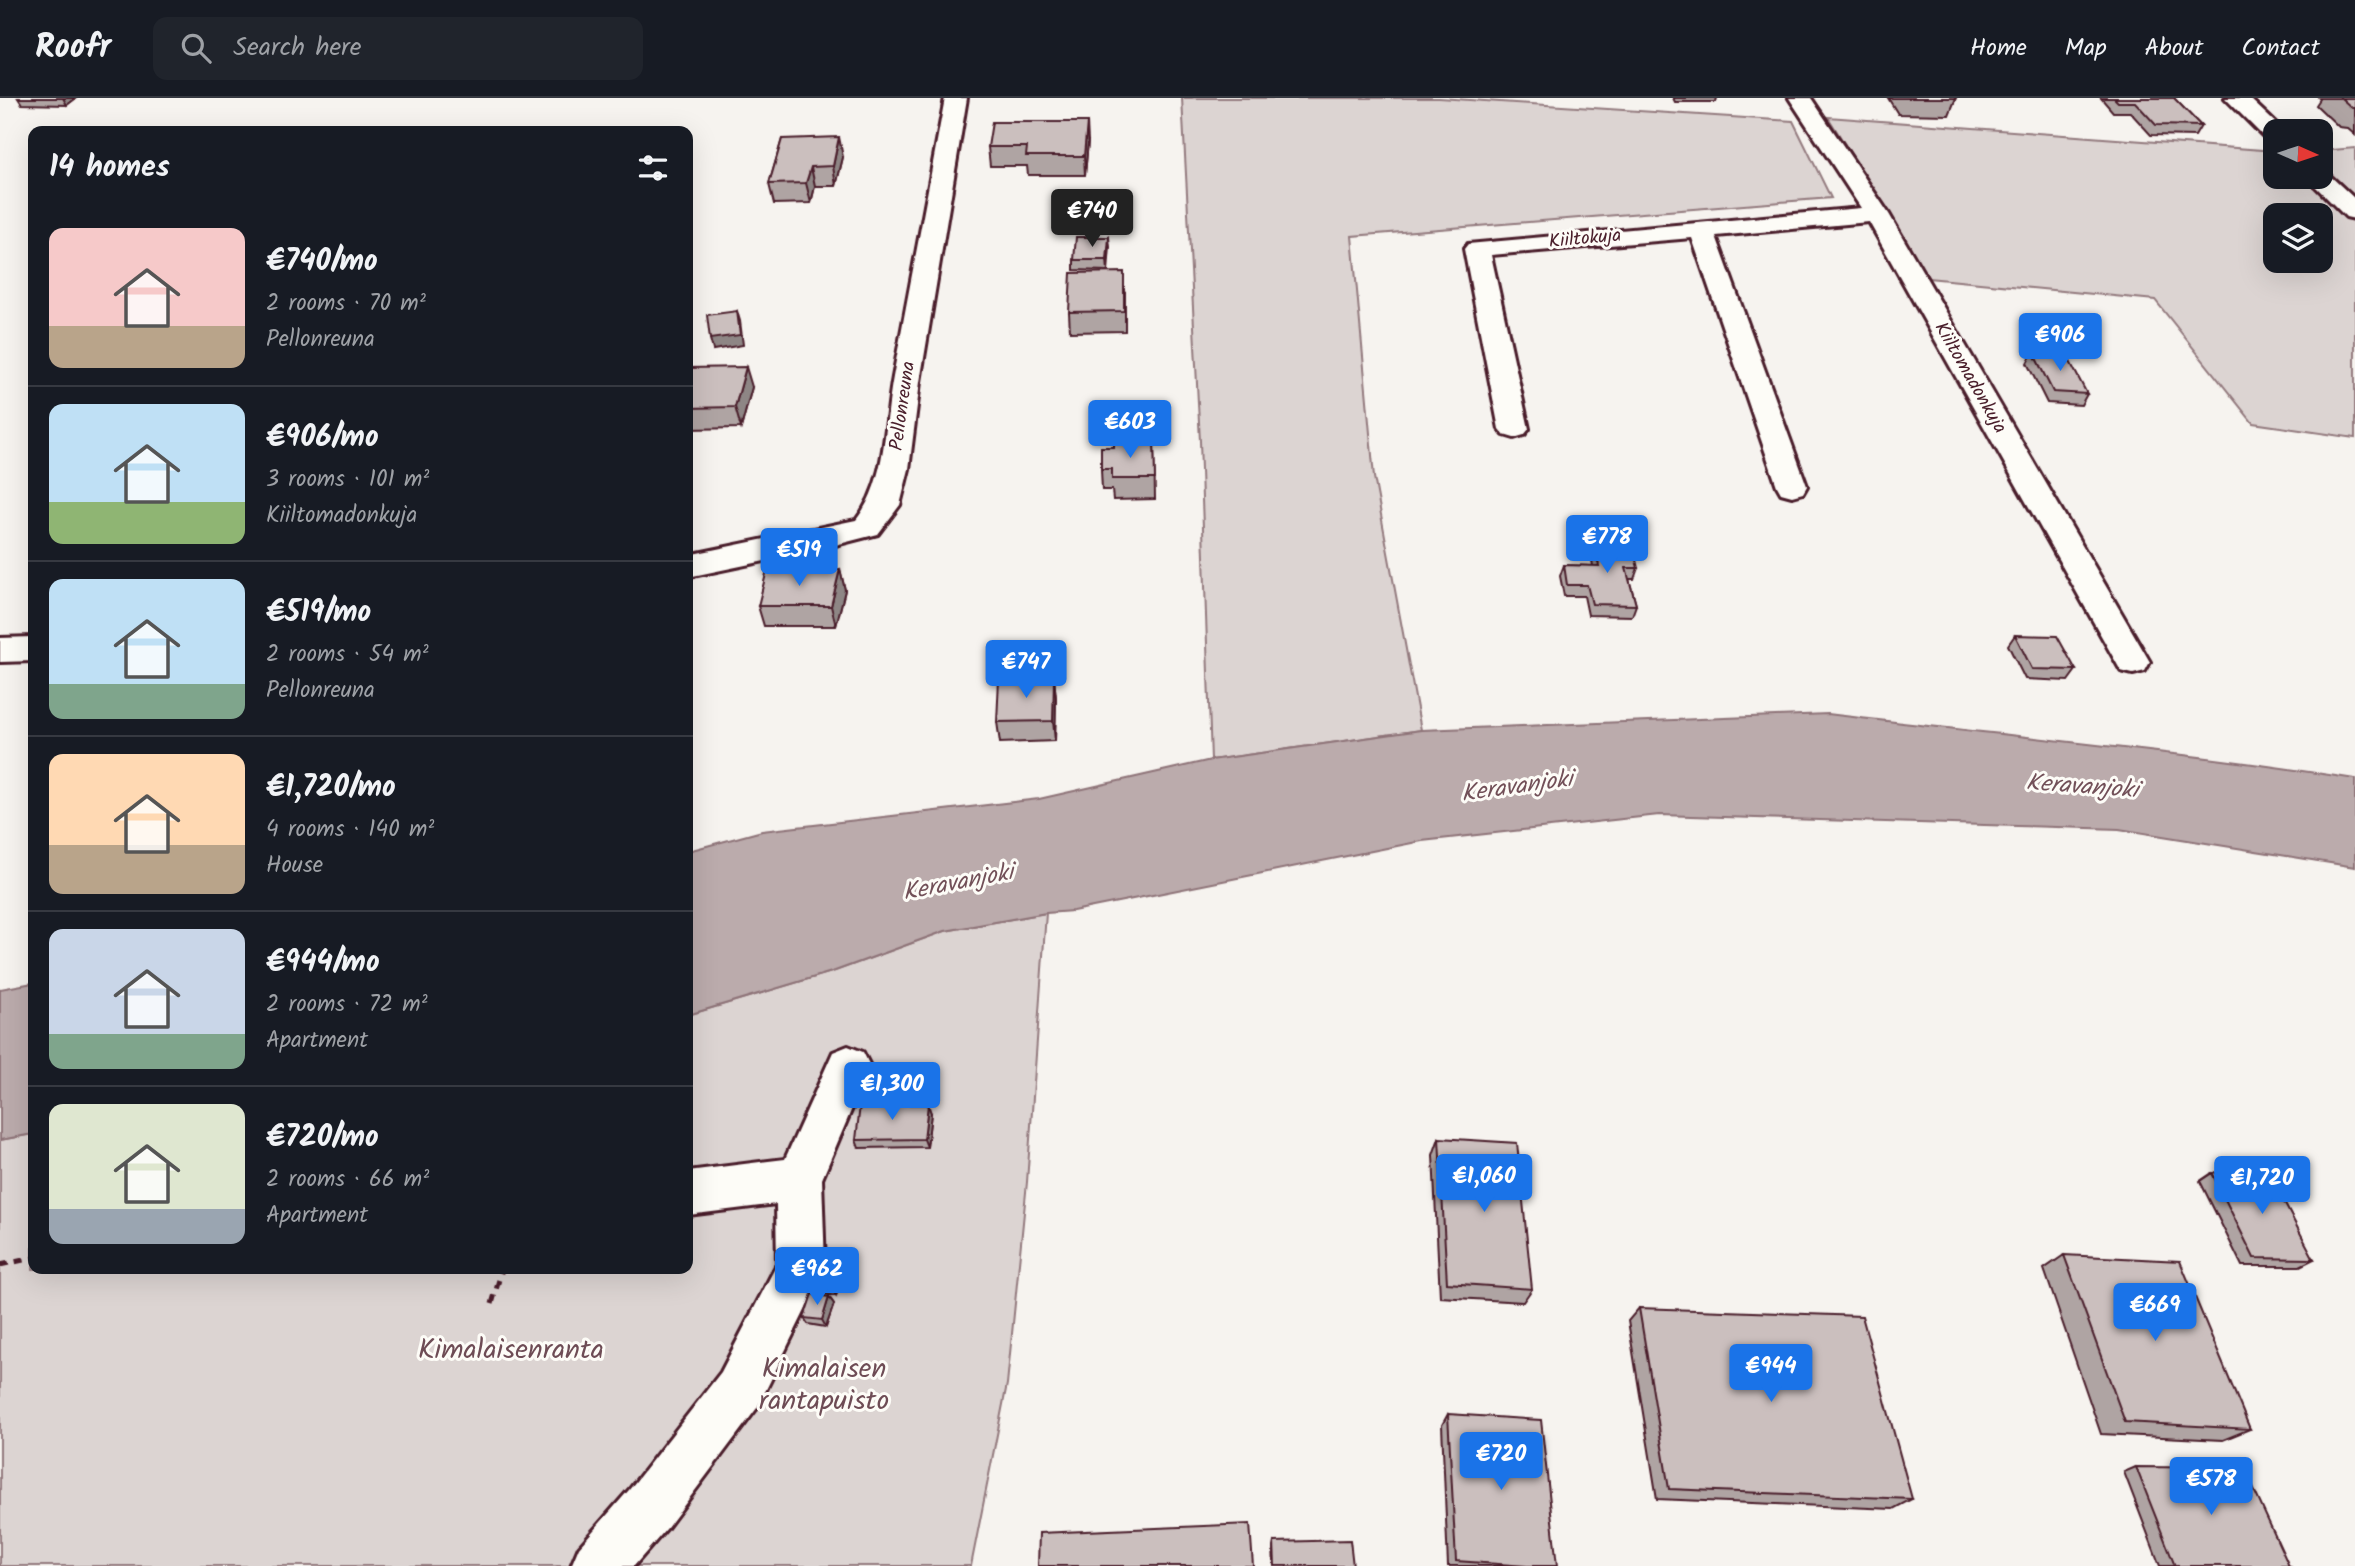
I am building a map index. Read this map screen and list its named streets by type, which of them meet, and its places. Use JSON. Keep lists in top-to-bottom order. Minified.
{"streets":{"street":["Kiiltokuja","Kiiltomadonkuja","Pellonreuna"]},"crossings":[["Kiiltokuja","Kiiltomadonkuja"]],"water":["Keravanjoki"],"parks":["Kimalaisenranta","Kimalaisen rantapuisto"],"north":"right","page":{"header":"Roofr","search":"Search here","nav":["Home","Map","About","Contact"],"heading":"14 homes","price":["€740","€906","€603","€778","€519","€747","€1,300","€1,060","€1,720","€962","€669","€944","€720","€578"],"list":[{"name":"€740/mo","note":"2 rooms · 70 m² · Pellonreuna"},{"name":"€906/mo","note":"3 rooms · 101 m² · Kiiltomadonkuja"},{"name":"€519/mo","note":"2 rooms · 54 m² · Pellonreuna"},{"name":"€1,720/mo","note":"4 rooms · 140 m² · House"},{"name":"€944/mo","note":"2 rooms · 72 m² · Apartment"},{"name":"€720/mo","note":"2 rooms · 66 m² · Apartment"}]}}
